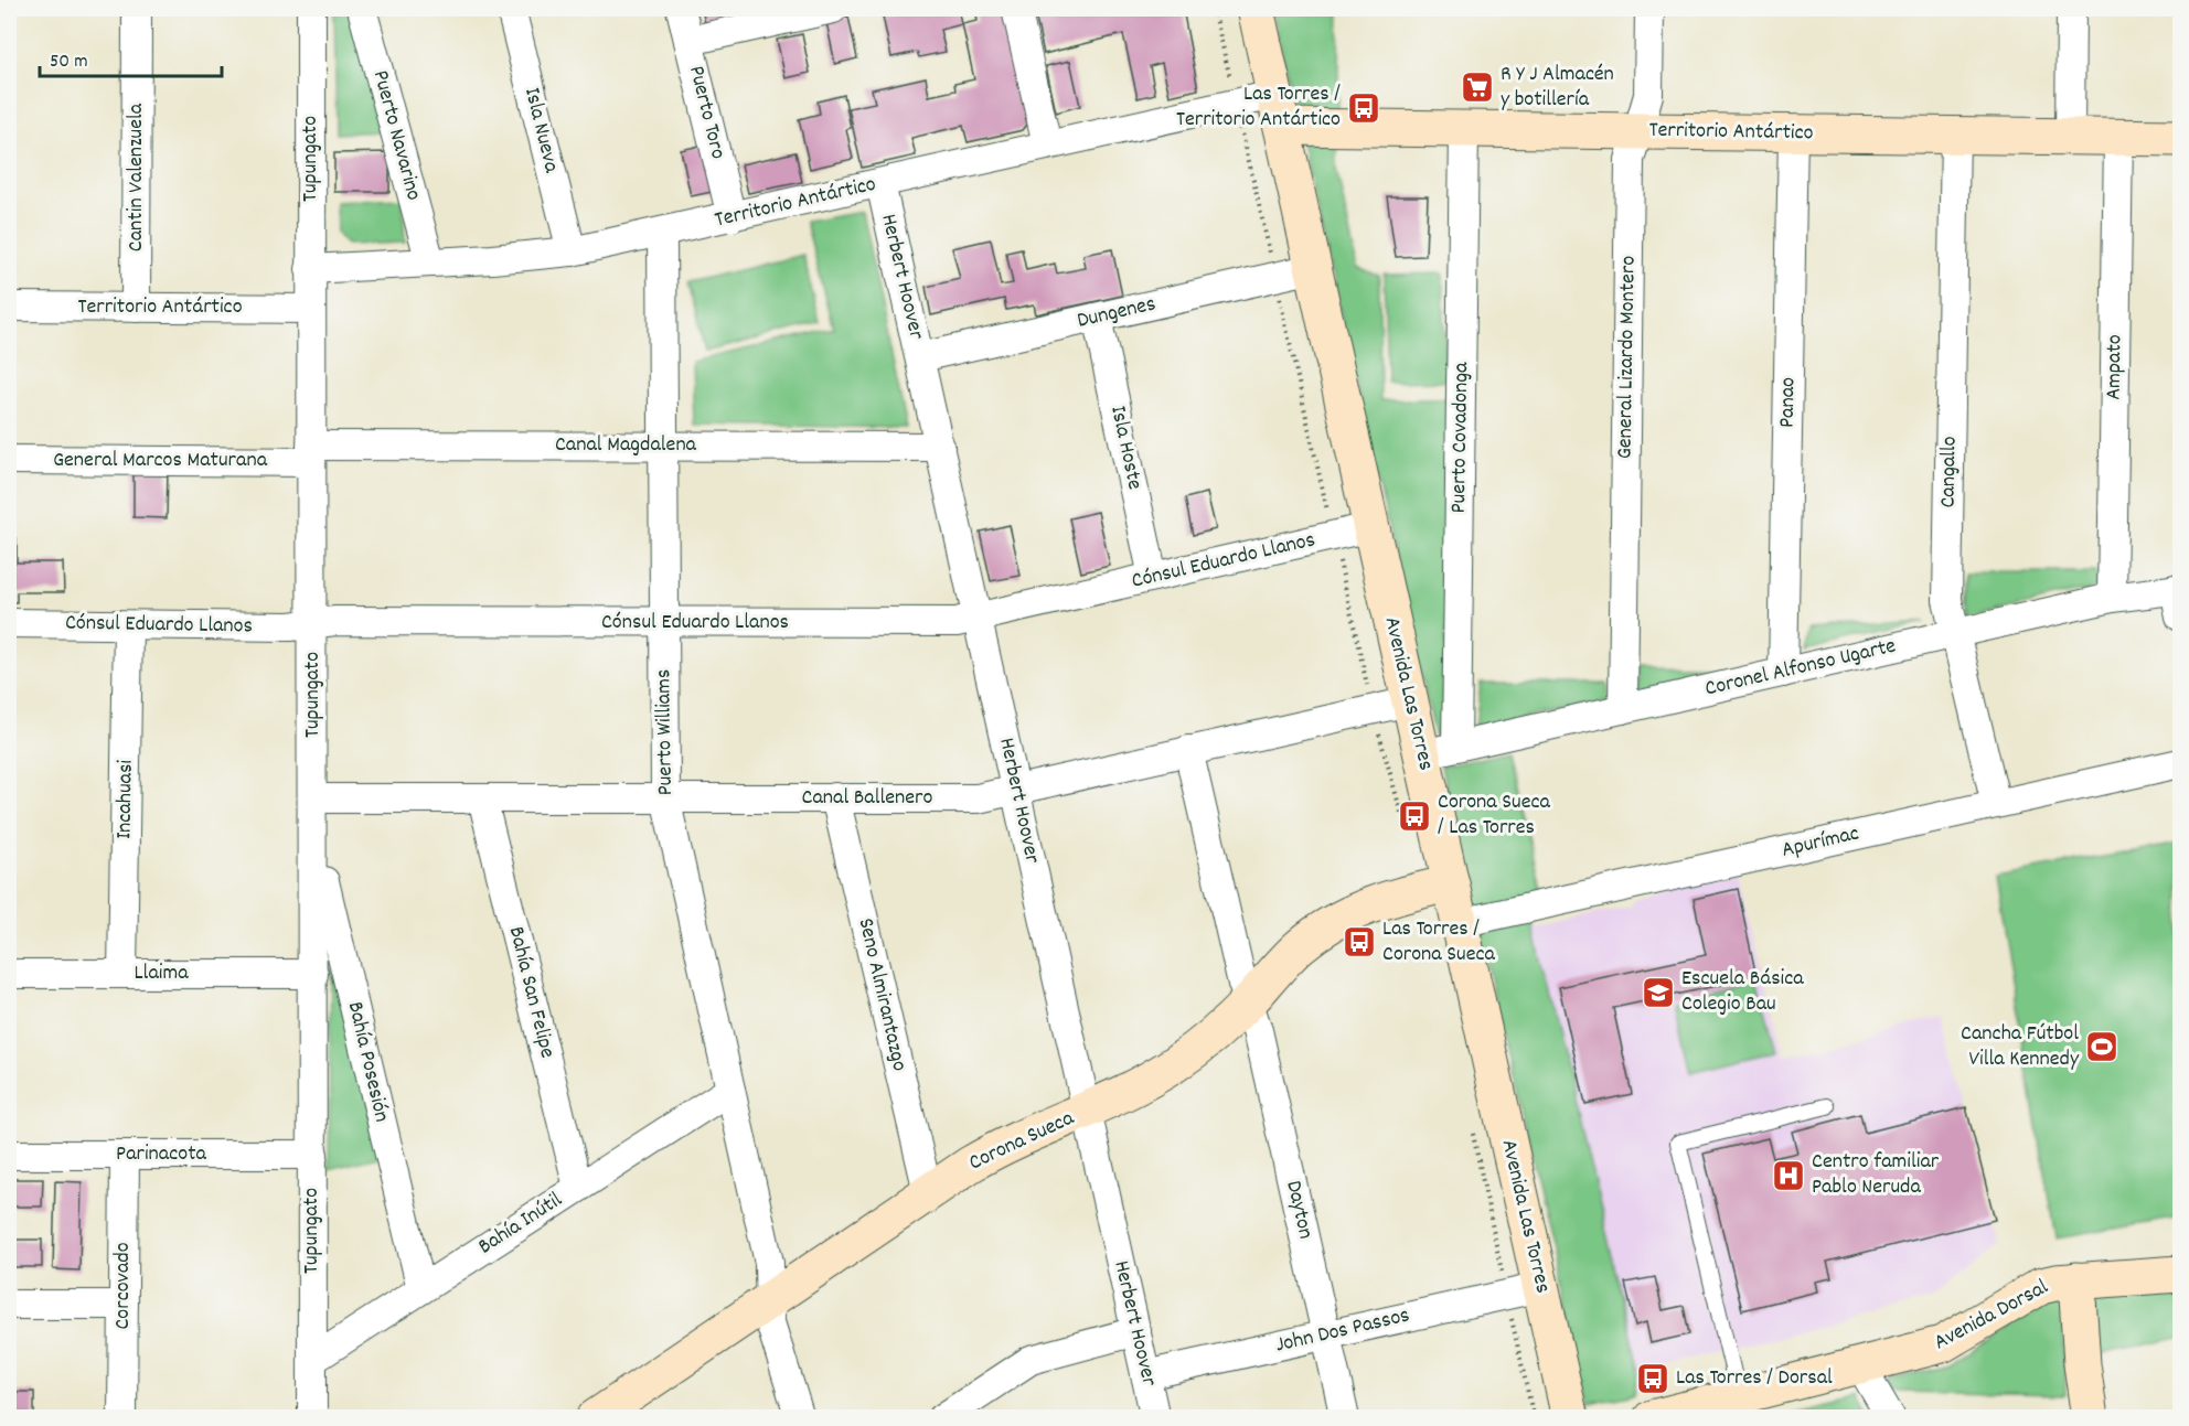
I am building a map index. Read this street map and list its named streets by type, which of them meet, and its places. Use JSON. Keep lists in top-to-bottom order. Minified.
{"streets":{"street":["Puerto Toro","Isla Nueva","Territorio Antártico","Puerto Navarino","Tupungato","Cantin Valenzuela","Herbert Hoover","Dungenes","General Lizardo Montero","Ampato","Panao","Puerto Covadonga","Canal Magdalena","Isla Hoste","General Marcos Maturana","Cangallo","Cónsul Eduardo Llanos","Coronel Alfonso Ugarte","Avenida Las Torres","Puerto Williams","Canal Ballenero","Incahuasi","Apurímac","Llaima","Bahía San Felipe","Seno Almirantazgo","Bahía Posesión","Corona Sueca","Parinacota","Dayton","Bahía Inútil","Corcovado","Avenida Dorsal","John Dos Passos"]},"crossings":[["Puerto Toro","Territorio Antártico"],["Isla Nueva","Territorio Antártico"],["Territorio Antártico","Puerto Navarino"],["Territorio Antártico","Tupungato"],["Territorio Antártico","Cantin Valenzuela"],["Territorio Antártico","Herbert Hoover"],["Territorio Antártico","General Lizardo Montero"],["Territorio Antártico","Ampato"],["Territorio Antártico","Panao"],["Territorio Antártico","Puerto Covadonga"],["Territorio Antártico","Cangallo"],["Territorio Antártico","Avenida Las Torres"],["Territorio Antártico","Puerto Williams"],["Tupungato","Canal Magdalena"],["Tupungato","General Marcos Maturana"],["Tupungato","Cónsul Eduardo Llanos"],["Tupungato","Canal Ballenero"],["Tupungato","Llaima"],["Tupungato","Bahía Posesión"],["Tupungato","Parinacota"],["Tupungato","Bahía Inútil"],["Herbert Hoover","Dungenes"],["Herbert Hoover","Canal Magdalena"],["Herbert Hoover","Cónsul Eduardo Llanos"],["Herbert Hoover","Canal Ballenero"],["Herbert Hoover","Corona Sueca"],["Herbert Hoover","John Dos Passos"],["Dungenes","Isla Hoste"],["Dungenes","Avenida Las Torres"],["General Lizardo Montero","Coronel Alfonso Ugarte"],["Ampato","Coronel Alfonso Ugarte"],["Panao","Coronel Alfonso Ugarte"],["Puerto Covadonga","Coronel Alfonso Ugarte"],["Puerto Covadonga","Avenida Las Torres"],["Canal Magdalena","General Marcos Maturana"],["Canal Magdalena","Puerto Williams"],["Isla Hoste","Cónsul Eduardo Llanos"],["Cangallo","Coronel Alfonso Ugarte"],["Cangallo","Apurímac"],["Cónsul Eduardo Llanos","Avenida Las Torres"],["Cónsul Eduardo Llanos","Puerto Williams"],["Cónsul Eduardo Llanos","Incahuasi"],["Coronel Alfonso Ugarte","Avenida Las Torres"],["Avenida Las Torres","Canal Ballenero"],["Avenida Las Torres","Apurímac"],["Avenida Las Torres","Corona Sueca"],["Avenida Las Torres","John Dos Passos"],["Puerto Williams","Canal Ballenero"],["Puerto Williams","Corona Sueca"],["Puerto Williams","Bahía Inútil"],["Canal Ballenero","Bahía San Felipe"],["Canal Ballenero","Seno Almirantazgo"],["Incahuasi","Llaima"],["Bahía San Felipe","Bahía Inútil"],["Seno Almirantazgo","Corona Sueca"],["Bahía Posesión","Bahía Inútil"],["Corona Sueca","Dayton"],["Parinacota","Corcovado"],["Dayton","John Dos Passos"]],"places":{"supermarket":["R Y J Almacén y botillería"],"bus stop":["Las Torres / Territorio Antártico","Corona Sueca / Las Torres","Las Torres / Corona Sueca","Las Torres / Dorsal"],"school or university":["Escuela Básica Colegio Bau"],"sports":["Cancha Fútbol Villa Kennedy"],"hospital":["Centro familiar Pablo Neruda"]},"scale_bar":"50 m"}
